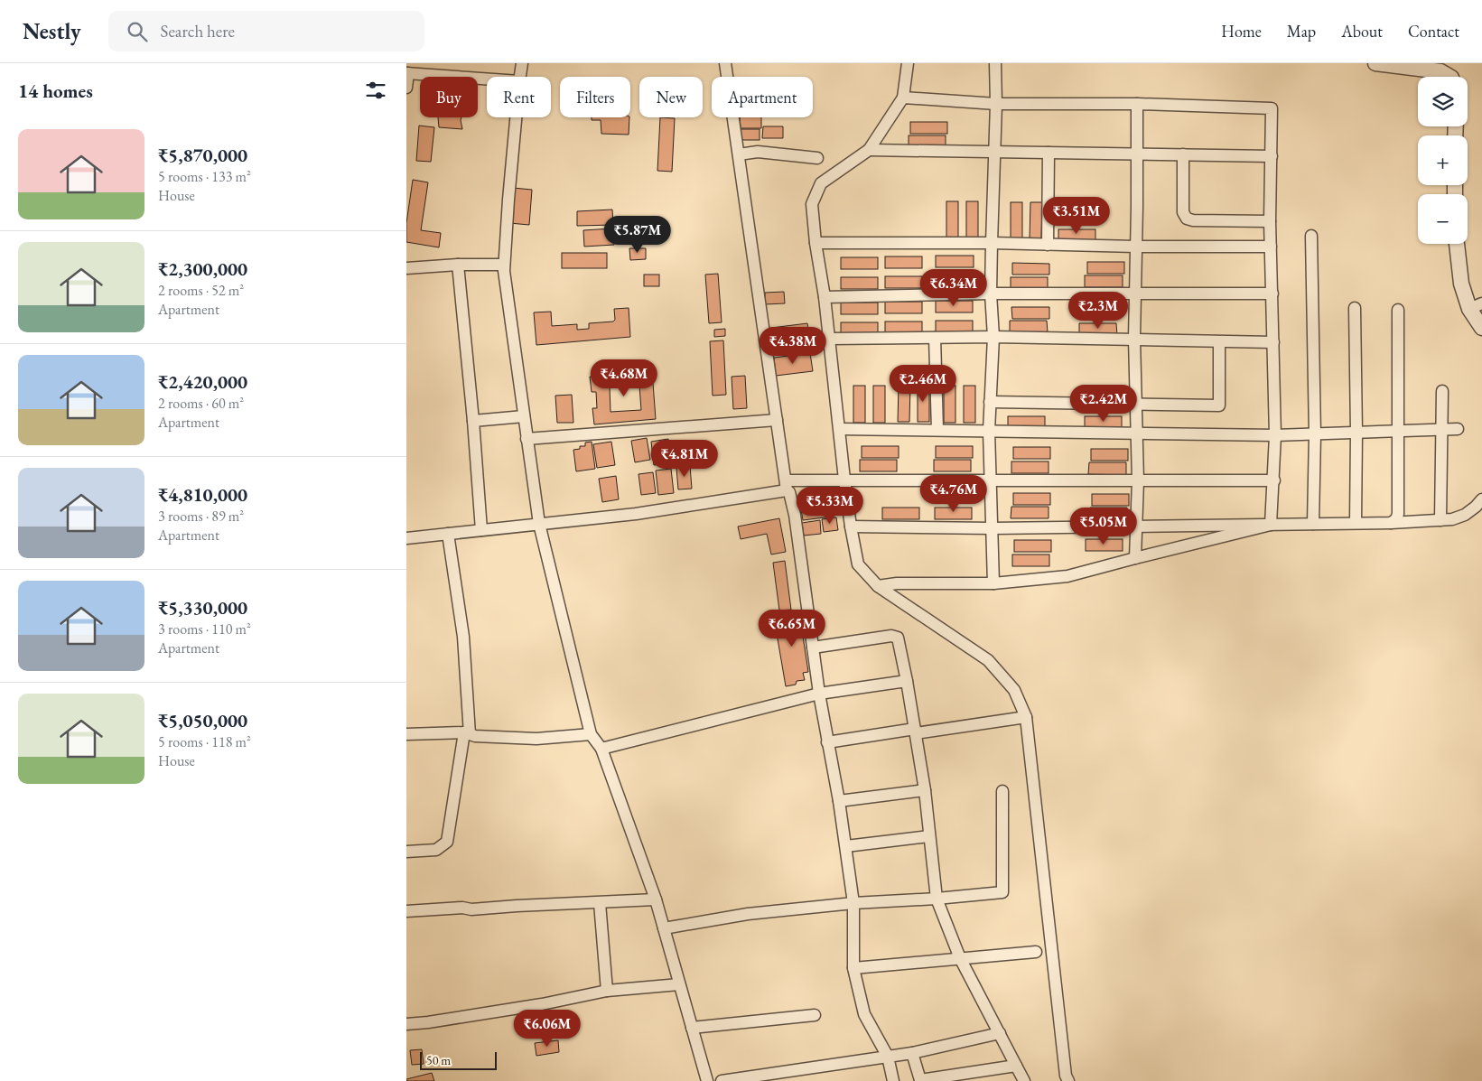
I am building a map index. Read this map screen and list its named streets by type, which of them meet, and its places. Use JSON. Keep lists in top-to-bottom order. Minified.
{"scale_bar":"50 m","page":{"header":"Nestly","search":"Search here","nav":["Home","Map","About","Contact"],"heading":"14 homes","map_buttons":["+","−"],"chip":["Buy","Rent","Filters","New","Apartment"],"list":[{"name":"₹5,870,000","note":"5 rooms · 133 m² · House"},{"name":"₹2,300,000","note":"2 rooms · 52 m² · Apartment"},{"name":"₹2,420,000","note":"2 rooms · 60 m² · Apartment"},{"name":"₹4,810,000","note":"3 rooms · 89 m² · Apartment"},{"name":"₹5,330,000","note":"3 rooms · 110 m² · Apartment"},{"name":"₹5,050,000","note":"5 rooms · 118 m² · House"}],"price":["₹3.51M","₹5.87M","₹6.34M","₹2.3M","₹4.38M","₹4.68M","₹2.46M","₹2.42M","₹4.81M","₹4.76M","₹5.33M","₹5.05M","₹6.65M","₹6.06M"],"scale":"50 m"}}
